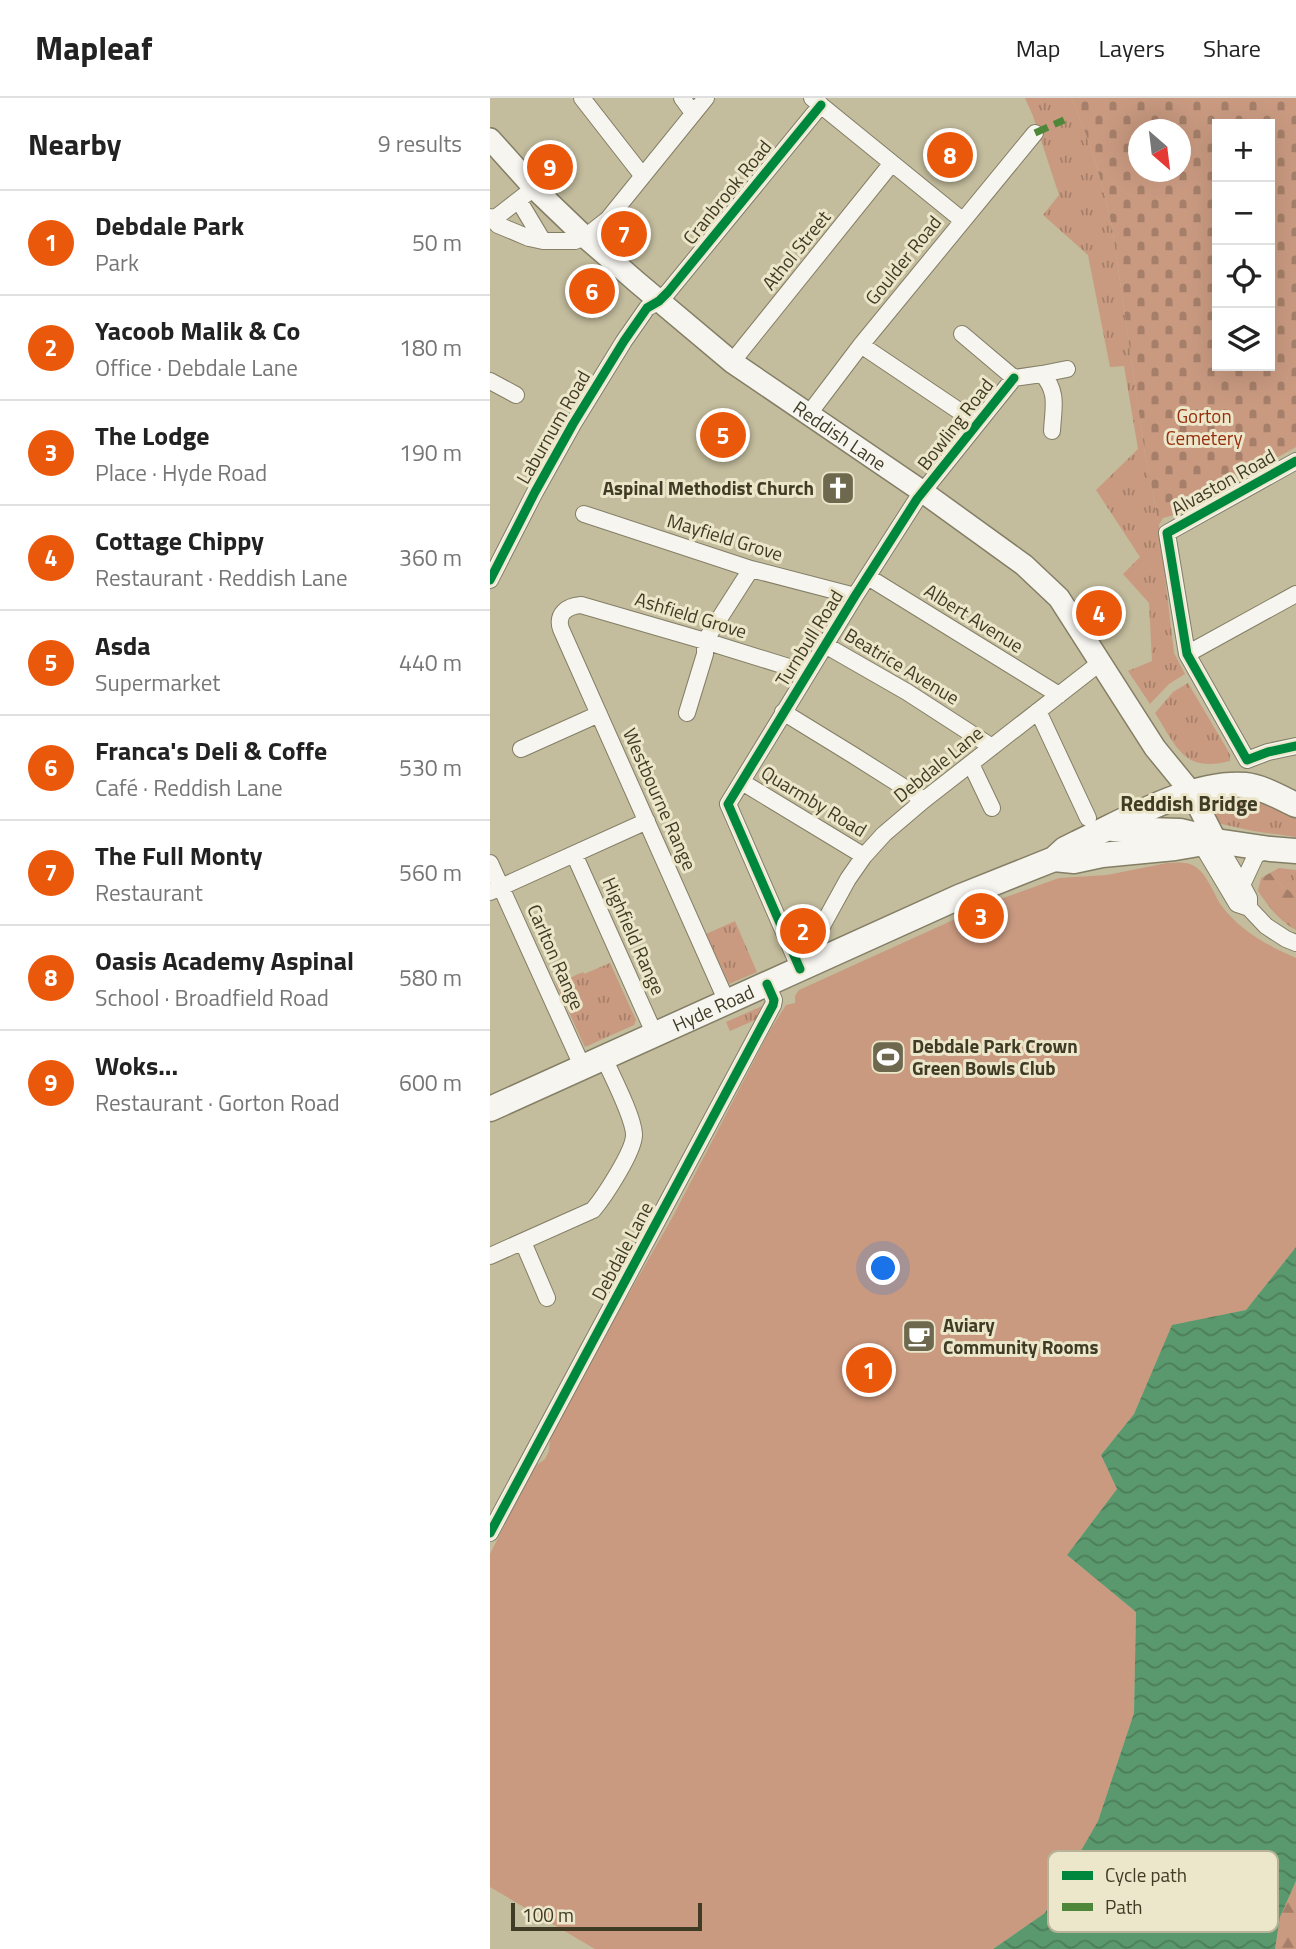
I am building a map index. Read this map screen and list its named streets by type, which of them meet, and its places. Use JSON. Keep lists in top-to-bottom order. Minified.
{"streets":{"highway":["Hyde Road"],"main road":["Reddish Lane"],"street":["Cranbrook Road","Athol Street","Goulder Road","Bowling Road","Laburnum Road","Alvaston Road","Mayfield Grove","Ashfield Grove","Albert Avenue","Turnbull Road","Beatrice Avenue","Debdale Lane","Westbourne Range","Quarmby Road","Highfield Range","Carlton Range"]},"crossings":[["Cranbrook Road","Laburnum Road"],["Cranbrook Road","Reddish Lane"],["Athol Street","Reddish Lane"],["Goulder Road","Reddish Lane"],["Bowling Road","Reddish Lane"],["Bowling Road","Turnbull Road"],["Laburnum Road","Reddish Lane"],["Reddish Lane","Turnbull Road"],["Reddish Lane","Debdale Lane"],["Reddish Lane","Hyde Road"],["Mayfield Grove","Turnbull Road"],["Ashfield Grove","Turnbull Road"],["Ashfield Grove","Westbourne Range"],["Albert Avenue","Turnbull Road"],["Albert Avenue","Debdale Lane"],["Turnbull Road","Beatrice Avenue"],["Turnbull Road","Debdale Lane"],["Turnbull Road","Quarmby Road"],["Turnbull Road","Hyde Road"],["Beatrice Avenue","Debdale Lane"],["Debdale Lane","Quarmby Road"],["Debdale Lane","Hyde Road"],["Westbourne Range","Hyde Road"],["Highfield Range","Hyde Road"],["Carlton Range","Hyde Road"]],"districts":["Reddish Bridge"],"parks":["Gorton Cemetery"],"places":{"church":["Aspinal Methodist Church"],"sports":["Debdale Park Crown Green Bowls Club"],"cafe":["Aviary Community Rooms"]},"legend":["Cycle path","Path"],"scale_bar":"100 m","north":"bottom right","page":{"header":"Mapleaf","nav":["Map","Layers","Share"],"heading":["Nearby","9 results"],"map_buttons":["+","−"],"pins":["8","9","7","6","5","4","3","2","1"],"list":[{"mark":"1","name":"Debdale Park","note":"Park","value":"50 m"},{"mark":"2","name":"Yacoob Malik & Co","note":"Office · Debdale Lane","value":"180 m"},{"mark":"3","name":"The Lodge","note":"Place · Hyde Road","value":"190 m"},{"mark":"4","name":"Cottage Chippy","note":"Restaurant · Reddish Lane","value":"360 m"},{"mark":"5","name":"Asda","note":"Supermarket","value":"440 m"},{"mark":"6","name":"Franca's Deli & Coffe","note":"Café · Reddish Lane","value":"530 m"},{"mark":"7","name":"The Full Monty","note":"Restaurant","value":"560 m"},{"mark":"8","name":"Oasis Academy Aspinal","note":"School · Broadfield Road","value":"580 m"},{"mark":"9","name":"Woks...","note":"Restaurant · Gorton Road","value":"600 m"}],"scale":"100 m"}}
